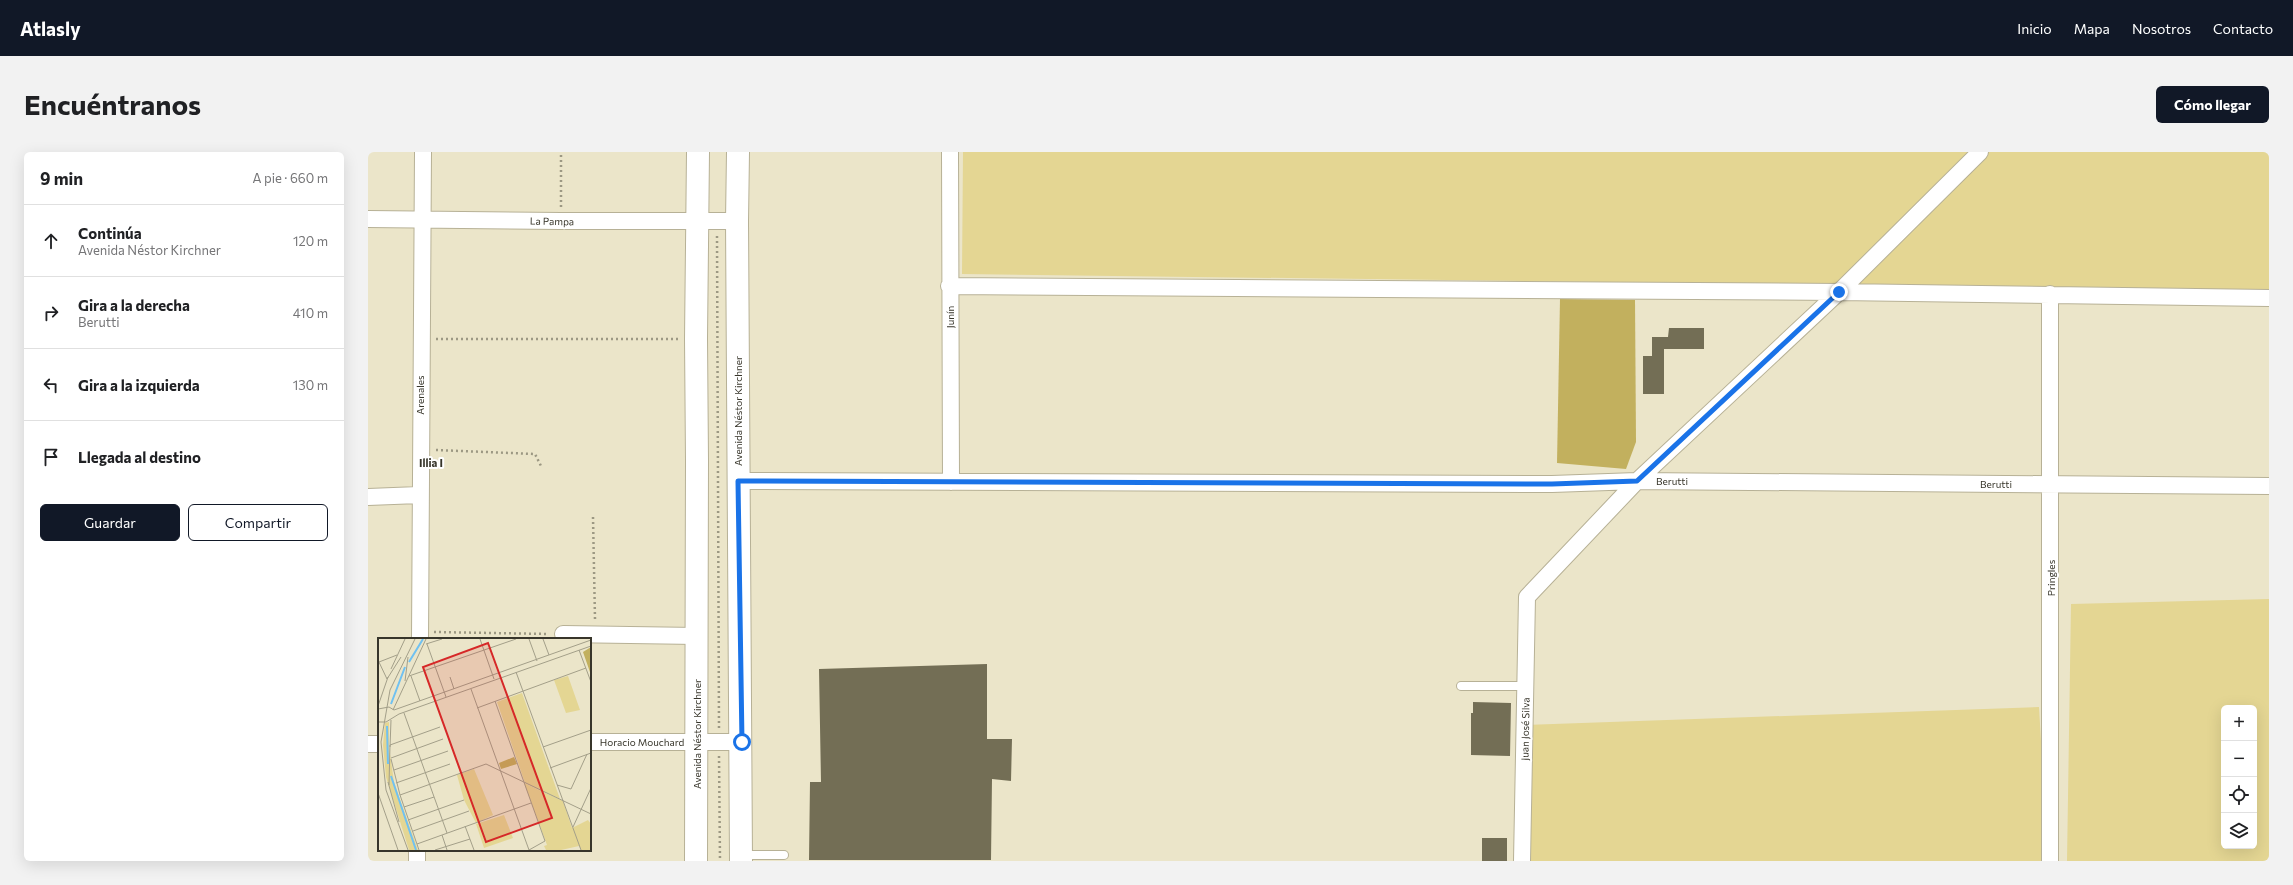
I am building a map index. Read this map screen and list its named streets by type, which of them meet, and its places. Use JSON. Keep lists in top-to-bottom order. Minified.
{"streets":{"main road":["Avenida Néstor Kirchner"],"street":["La Pampa","Junín","Arenales","Berutti","Pringles","Juan José Silva","Horacio Mouchard"]},"crossings":[["La Pampa","Arenales"],["La Pampa","Avenida Néstor Kirchner"],["Junín","Berutti"],["Avenida Néstor Kirchner","Berutti"],["Avenida Néstor Kirchner","Horacio Mouchard"],["Berutti","Pringles"],["Berutti","Juan José Silva"]],"districts":["Illia I"],"page":{"header":"Atlasly","nav":["Inicio","Mapa","Nosotros","Contacto"],"buttons":["Cómo llegar",["Guardar","Compartir"]],"title":"Encuéntranos","heading":["9 min","A pie · 660 m"],"list":[["Continúa","Avenida Néstor Kirchner","120 m"],["Gira a la derecha","Berutti","410 m"],["Gira a la izquierda","130 m"],"Llegada al destino"],"map_buttons":["+","−"]}}
